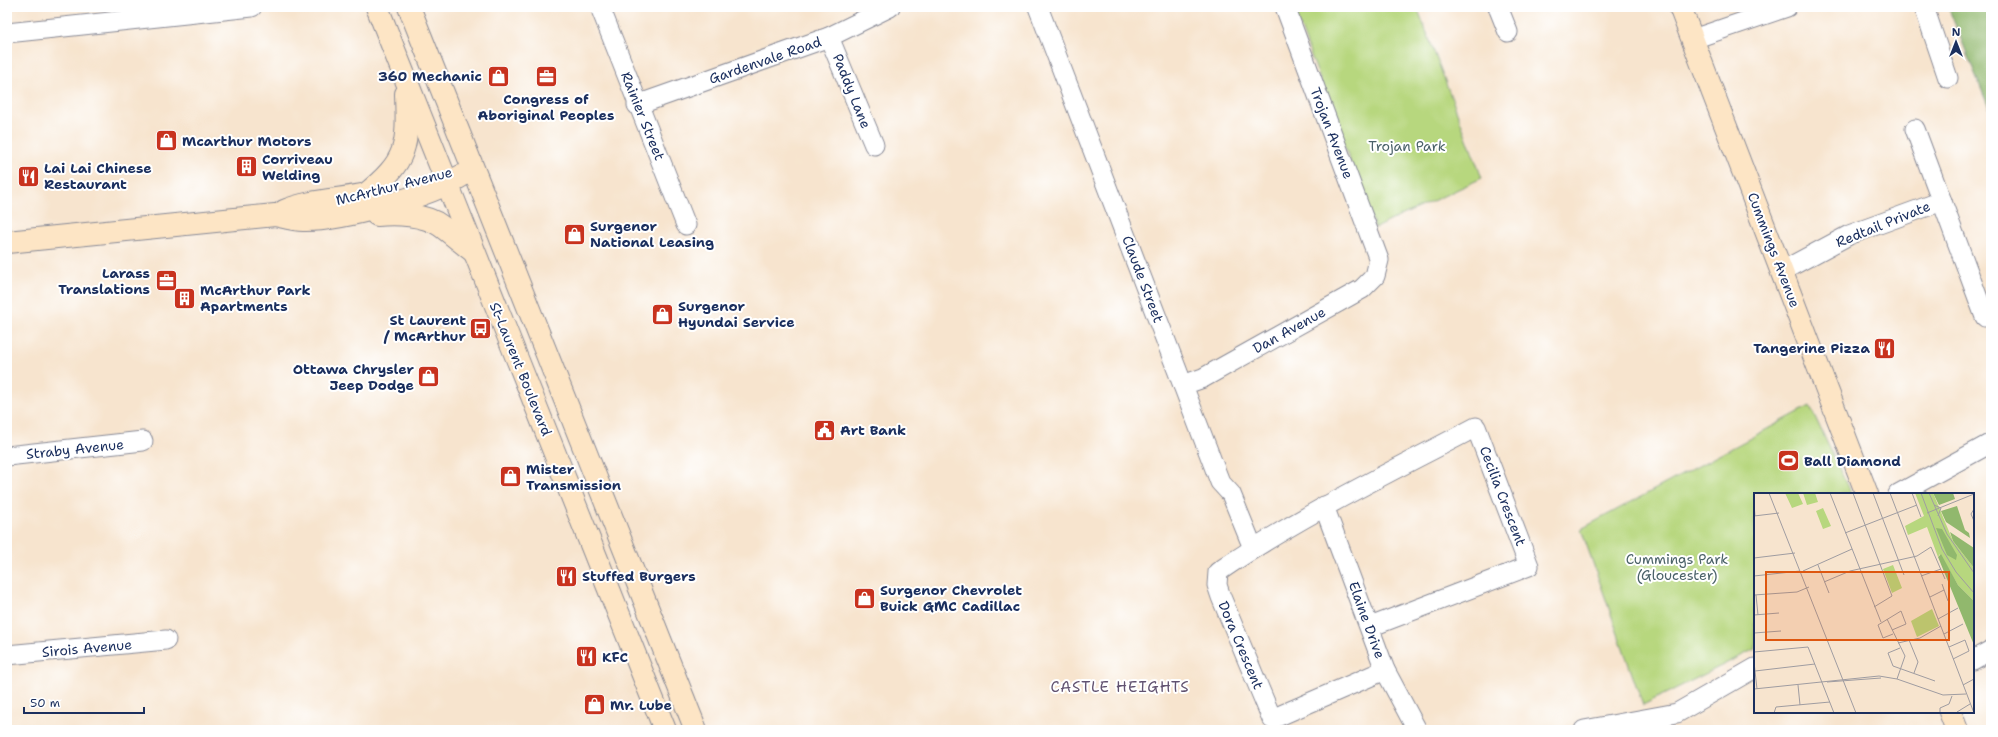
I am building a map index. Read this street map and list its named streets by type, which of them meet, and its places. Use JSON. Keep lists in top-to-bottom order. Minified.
{"streets":{"main road":["McArthur Avenue","Cummings Avenue","St-Laurent Boulevard"],"street":["Gardenvale Road","Paddy Lane","Rainier Street","Trojan Avenue","Redtail Private","Claude Street","Dan Avenue","Straby Avenue","Cecilia Crescent","Elaine Drive","Dora Crescent","Sirois Avenue"]},"crossings":[["Gardenvale Road","Paddy Lane"],["Gardenvale Road","Rainier Street"],["Trojan Avenue","Dan Avenue"],["McArthur Avenue","St-Laurent Boulevard"],["Redtail Private","Cummings Avenue"],["Claude Street","Dan Avenue"],["Claude Street","Dora Crescent"],["Cecilia Crescent","Elaine Drive"],["Cecilia Crescent","Dora Crescent"],["Elaine Drive","Dora Crescent"]],"districts":["CASTLE HEIGHTS"],"parks":["Trojan Park","Cummings Park (Gloucester)"],"places":{"shop":["360 Mechanic","Mcarthur Motors","Surgenor National Leasing","Surgenor Hyundai Service","Ottawa Chrysler Jeep Dodge","Mister Transmission","Surgenor Chevrolet Buick GMC Cadillac","Mr. Lube"],"office":["Congress of Aboriginal Peoples","Larass Translations"],"building":["Corriveau Welding","McArthur Park Apartments"],"restaurant":["Lai Lai Chinese Restaurant","Tangerine Pizza","Stuffed Burgers","KFC"],"bus stop":["St Laurent / McArthur"],"public building":["Art Bank"],"sports":["Ball Diamond"]},"scale_bar":"50 m","north":"top"}
